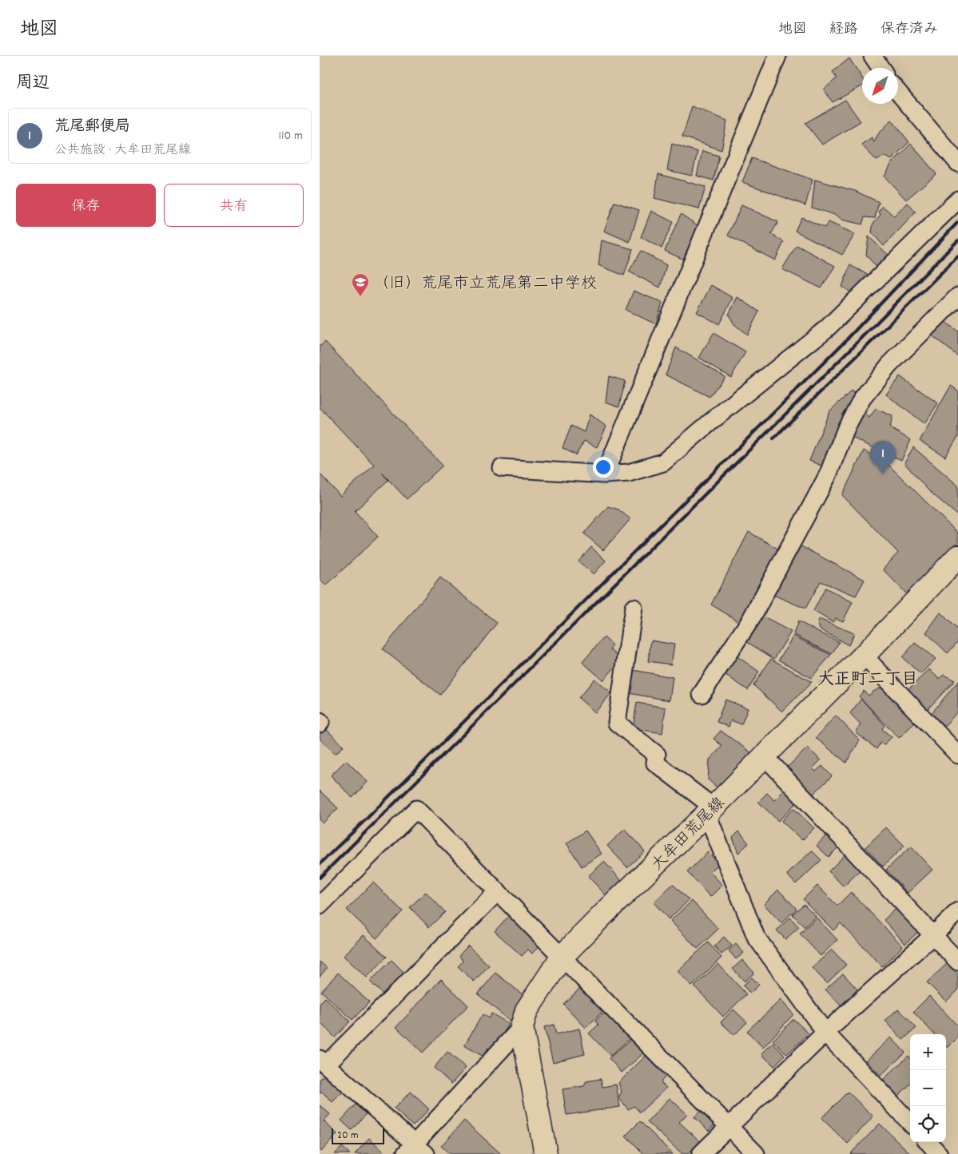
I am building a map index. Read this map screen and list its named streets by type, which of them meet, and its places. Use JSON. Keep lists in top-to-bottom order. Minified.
{"streets":{"main road":["大牟田荒尾線"]},"districts":["大正町二丁目"],"places":{"school or university":["（旧）荒尾市立荒尾第二中学校"]},"scale_bar":"20 m","north":"bottom left","page":{"header":"地図","nav":["地図","経路","保存済み"],"heading":"周辺","list":[{"mark":"1","name":"荒尾郵便局","note":"公共施設 · 大牟田荒尾線","value":"110 m"}],"buttons":["保存","共有"],"pins":"1","map_buttons":["+","−"],"scale":"20 m"}}
